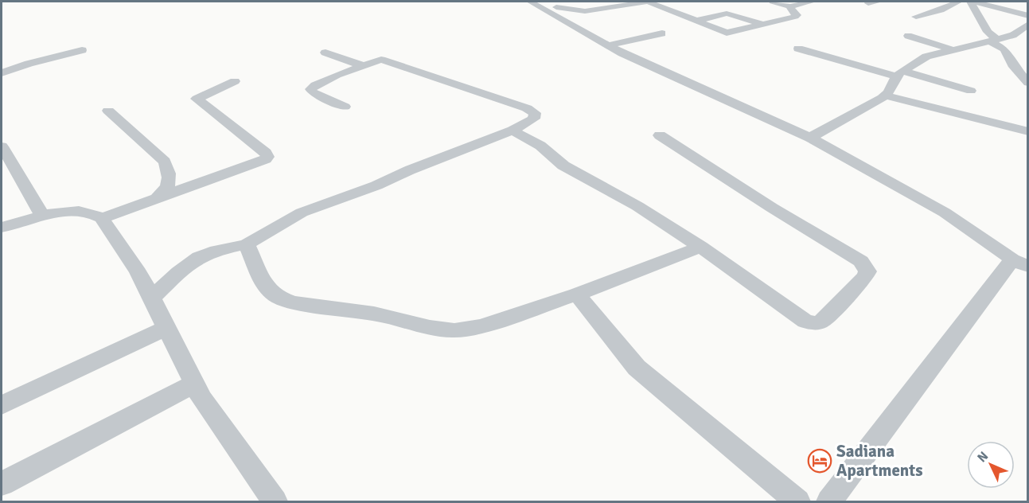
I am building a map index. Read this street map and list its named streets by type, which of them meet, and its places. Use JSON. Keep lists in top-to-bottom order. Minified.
{"places":{"hotel":["Sadiana Apartments"]},"north":"top left"}
